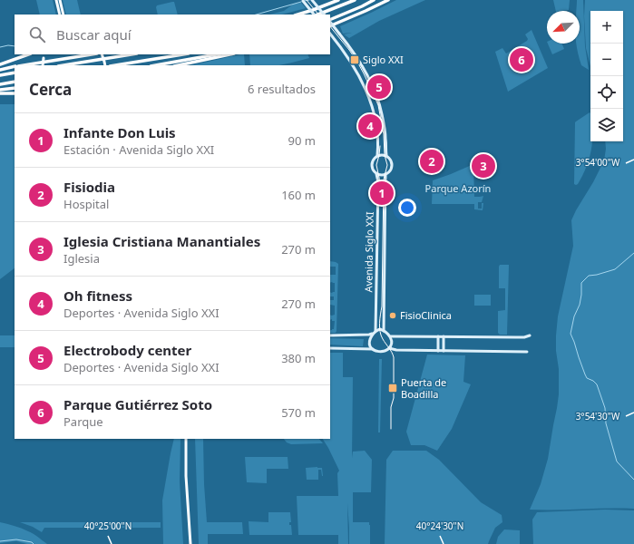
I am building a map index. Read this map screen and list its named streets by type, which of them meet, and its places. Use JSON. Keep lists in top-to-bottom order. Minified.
{"streets":{"street":["Avenida Siglo XXI"]},"parks":["Parque Azorín"],"places":{"transit":["Siglo XXI","Puerta de Boadilla"],"other":["FisioClinica"]},"north":"bottom left","page":{"map_buttons":["+","−"],"search":"Buscar aquí","pins":["6","5","4","2","3","1"],"heading":["Cerca","6 resultados"],"list":[{"mark":"1","name":"Infante Don Luis","note":"Estación · Avenida Siglo XXI","value":"90 m"},{"mark":"2","name":"Fisiodia","note":"Hospital","value":"160 m"},{"mark":"3","name":"Iglesia Cristiana Manantiales","note":"Iglesia","value":"270 m"},{"mark":"4","name":"Oh fitness","note":"Deportes · Avenida Siglo XXI","value":"270 m"},{"mark":"5","name":"Electrobody center","note":"Deportes · Avenida Siglo XXI","value":"380 m"},{"mark":"6","name":"Parque Gutiérrez Soto","note":"Parque","value":"570 m"}]},"coordinates":["3°54'00\"W","3°54'30\"W","40°25'00\"N","40°24'30\"N"]}
